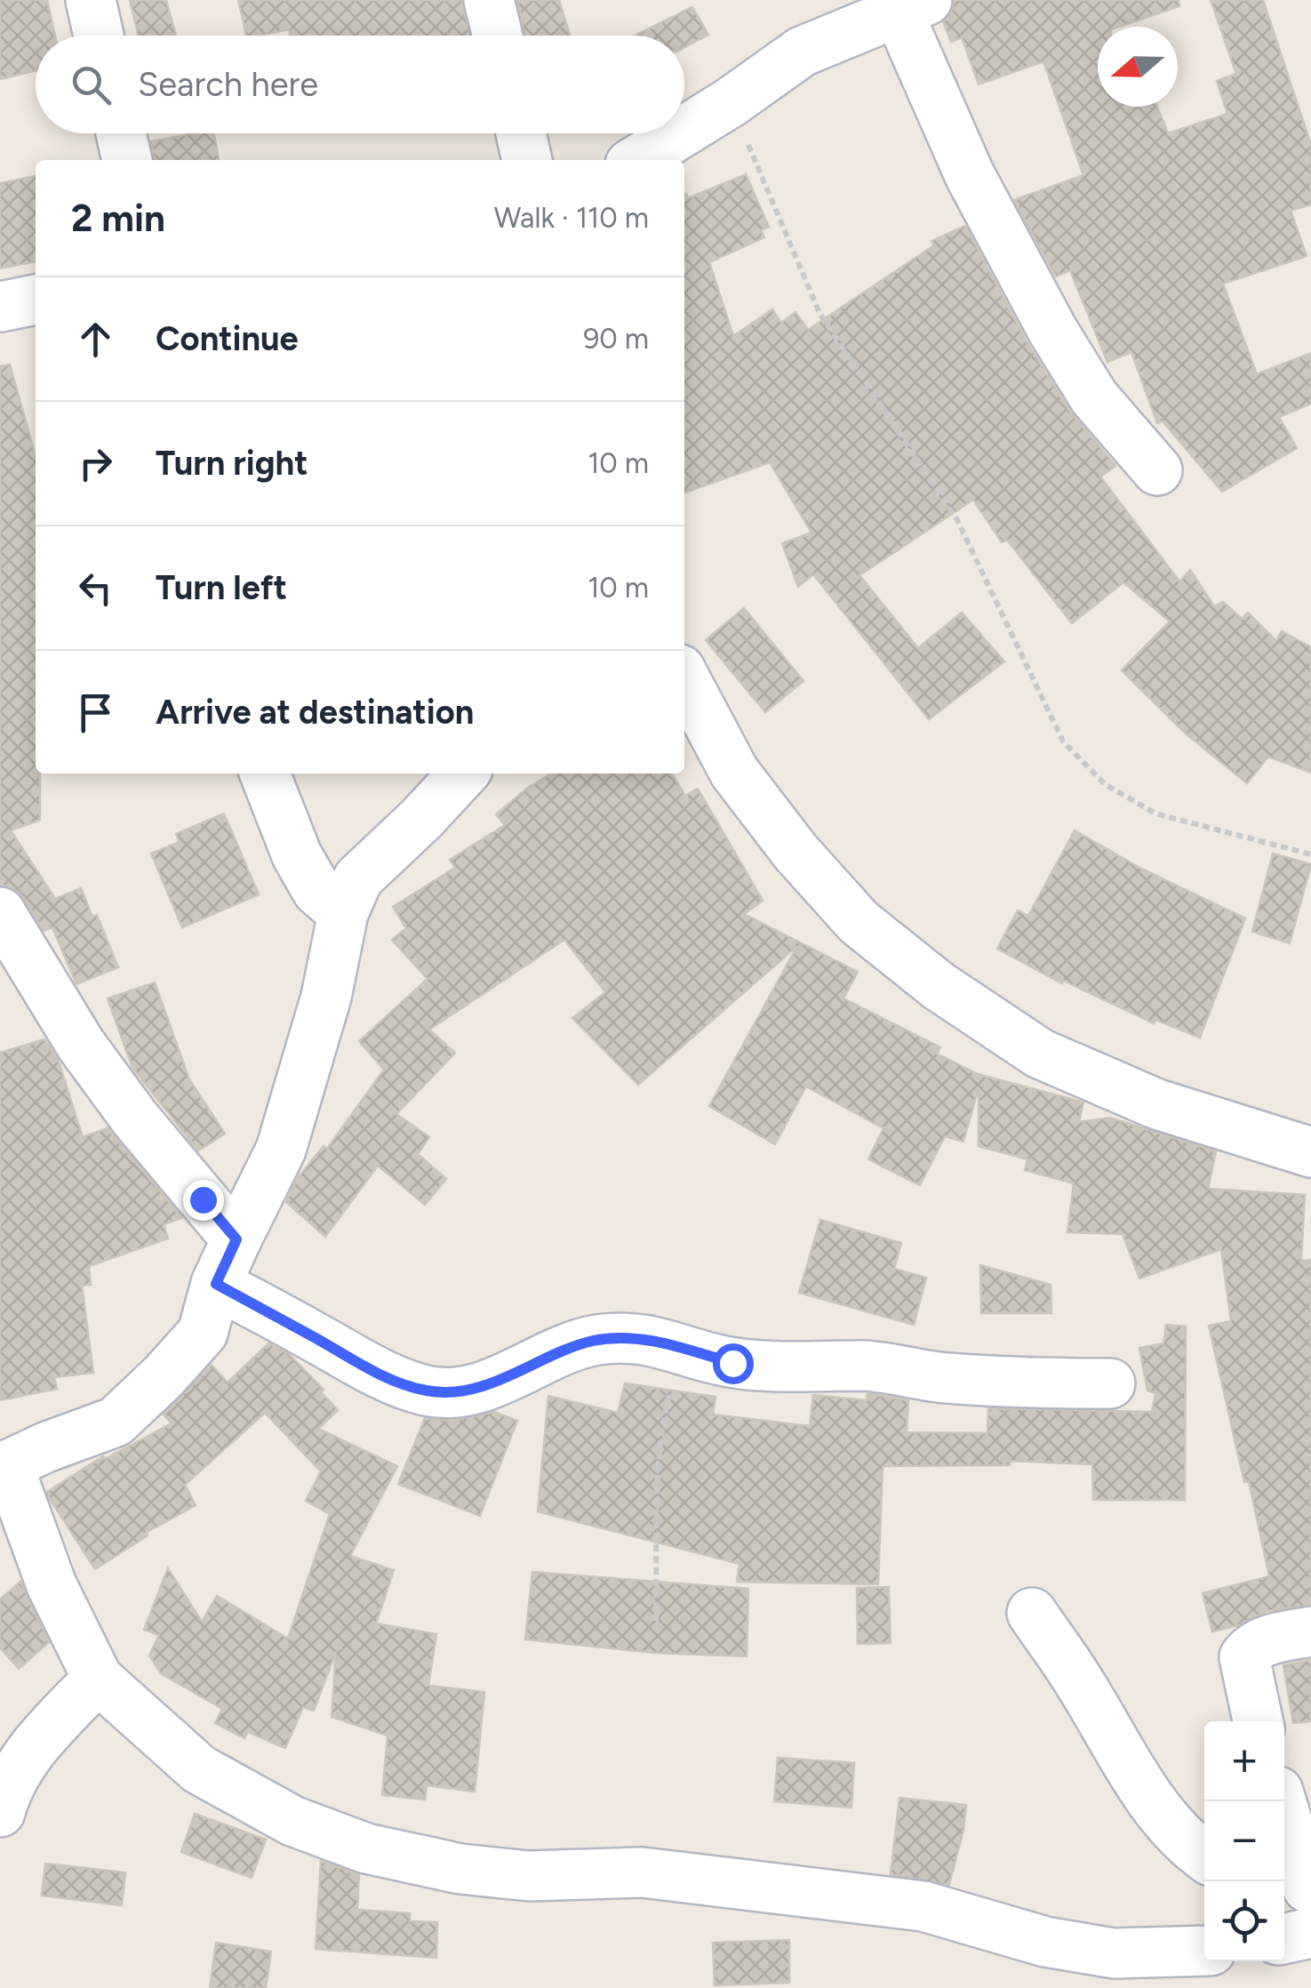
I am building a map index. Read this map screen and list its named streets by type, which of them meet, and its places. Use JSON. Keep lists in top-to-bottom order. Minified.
{"north":"left","page":{"search":"Search here","heading":["2 min","Walk · 110 m"],"list":[["Continue","90 m"],["Turn right","10 m"],["Turn left","10 m"],"Arrive at destination"],"map_buttons":["+","−"]}}
